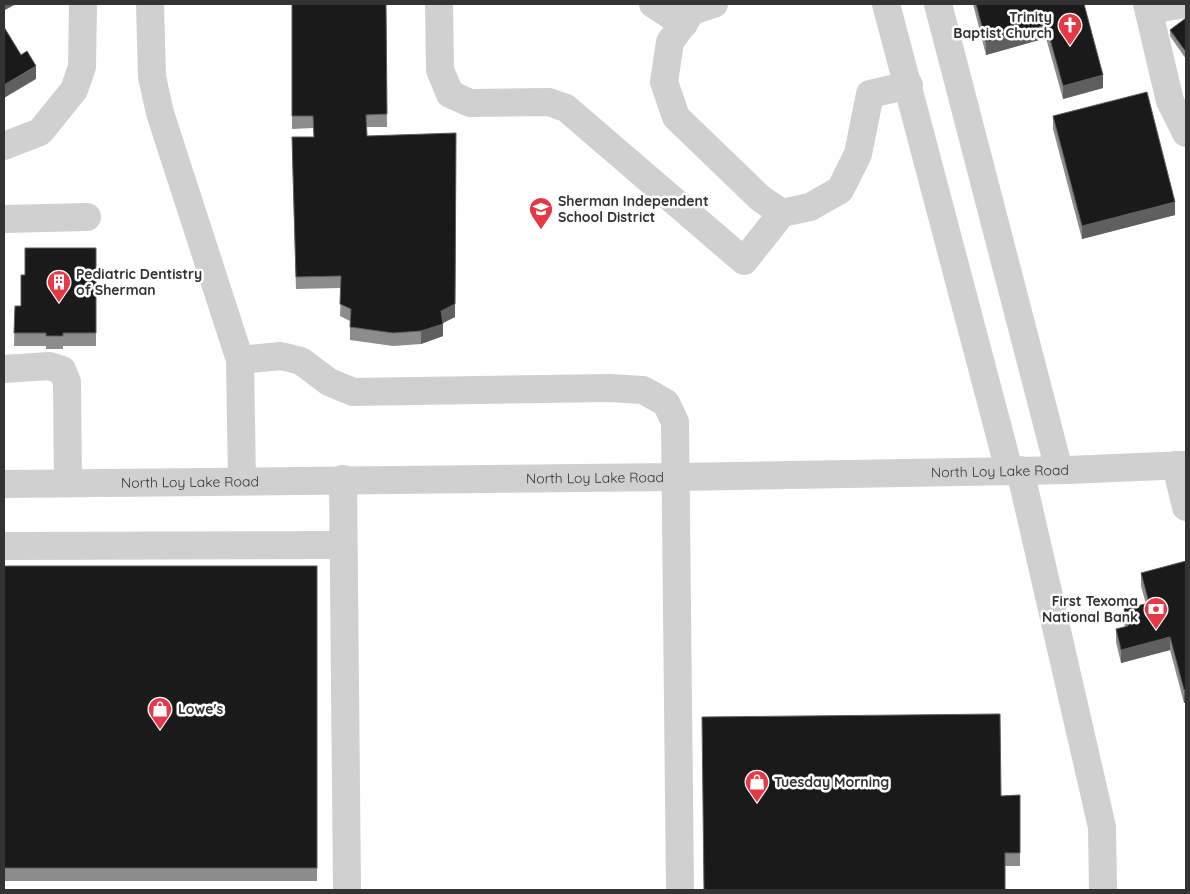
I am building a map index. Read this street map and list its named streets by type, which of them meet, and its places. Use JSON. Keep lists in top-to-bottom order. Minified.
{"streets":{"street":["North Loy Lake Road"]},"places":{"church":["Trinity Baptist Church"],"school or university":["Sherman Independent School District"],"building":["Pediatric Dentistry of Sherman"],"bank":["First Texoma National Bank"],"shop":["Lowe's","Tuesday Morning"]}}
